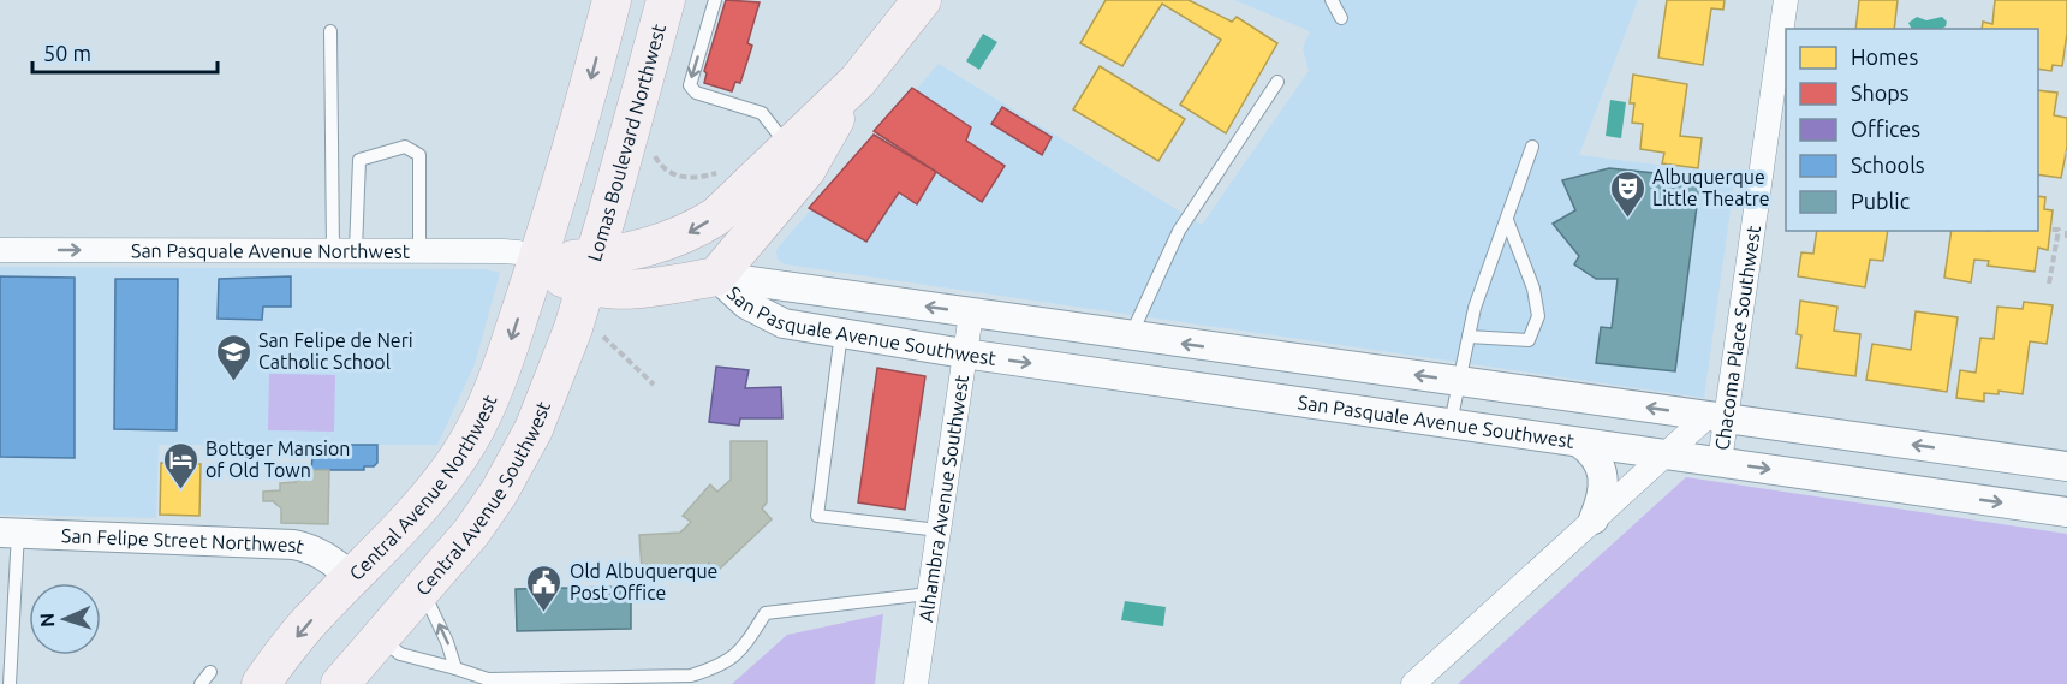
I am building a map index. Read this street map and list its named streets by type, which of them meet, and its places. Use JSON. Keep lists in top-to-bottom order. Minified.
{"streets":{"main road":["Lomas Boulevard Northwest","Central Avenue Northwest","Central Avenue Southwest"],"street":["San Pasquale Avenue Northwest","San Pasquale Avenue Southwest","Chacoma Place Southwest","Alhambra Avenue Southwest","San Felipe Street Northwest"]},"crossings":[["Lomas Boulevard Northwest","Central Avenue Southwest"],["San Pasquale Avenue Northwest","Central Avenue Northwest"],["San Pasquale Avenue Southwest","Chacoma Place Southwest"],["San Pasquale Avenue Southwest","Alhambra Avenue Southwest"],["Central Avenue Northwest","San Felipe Street Northwest"]],"one_way":["San Pasquale Avenue Northwest","Central Avenue Northwest"],"places":{"theatre":["Albuquerque Little Theatre"],"school or university":["San Felipe de Neri Catholic School"],"hotel":["Bottger Mansion of Old Town"],"public building":["Old Albuquerque Post Office"]},"legend":["Homes","Shops","Offices","Schools","Public"],"scale_bar":"50 m","north":"left"}
